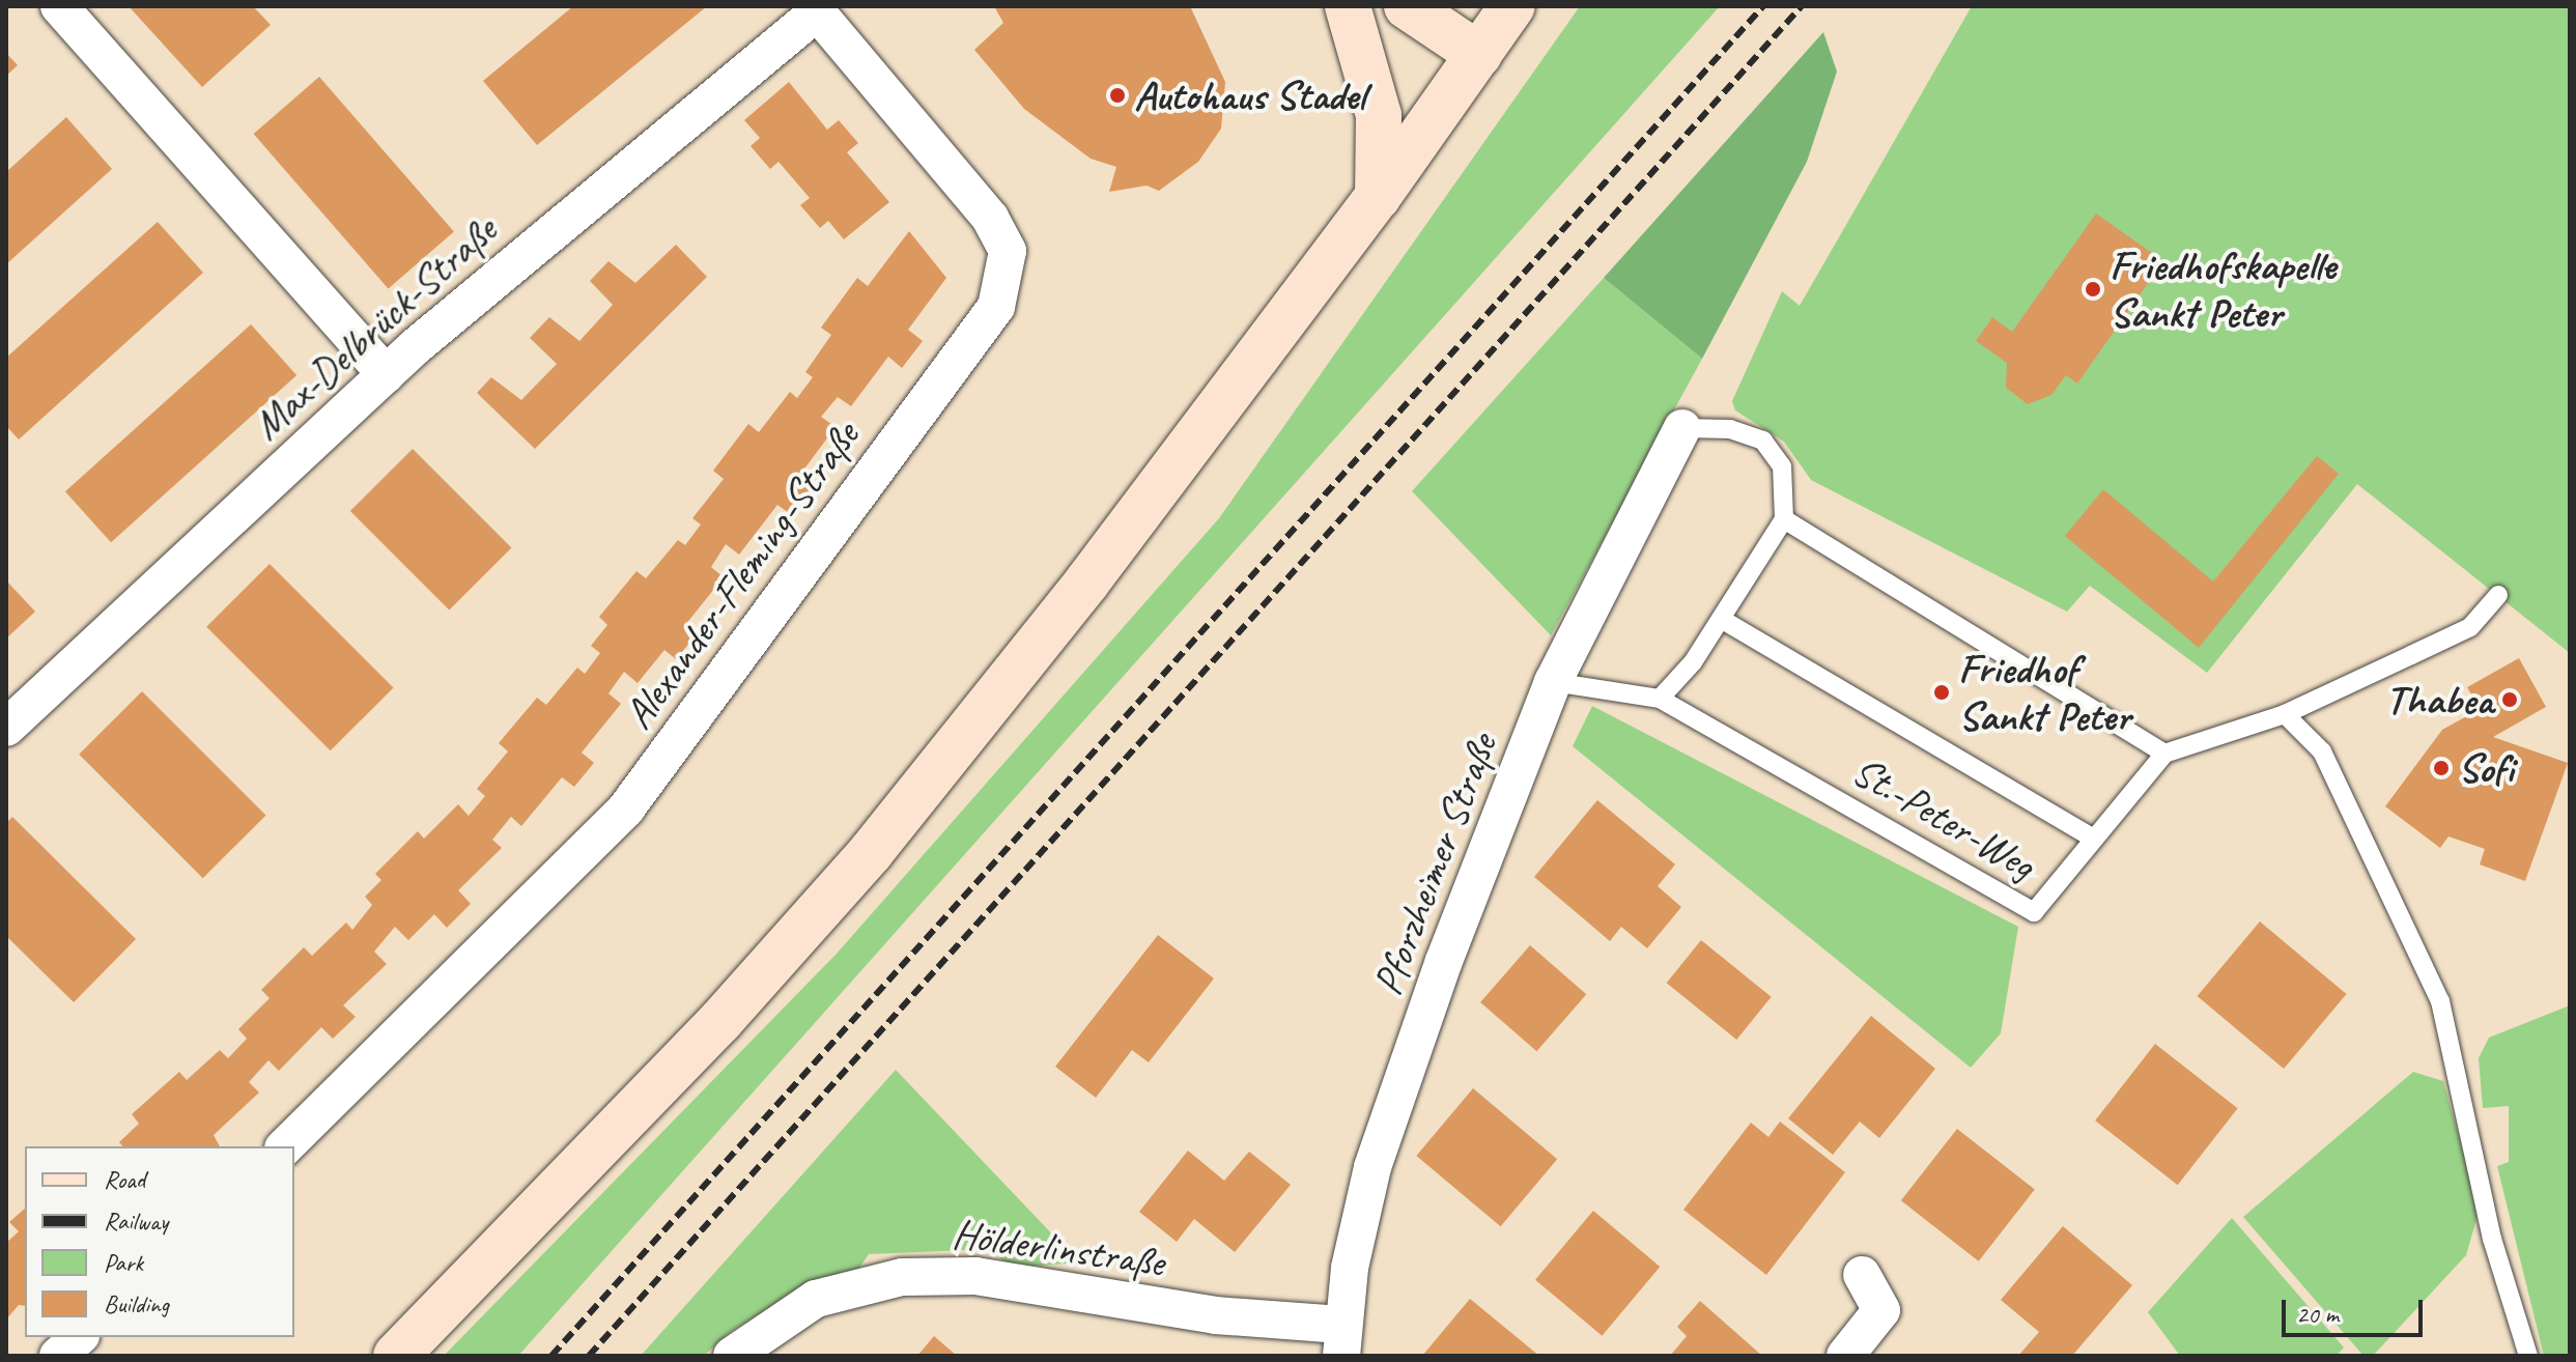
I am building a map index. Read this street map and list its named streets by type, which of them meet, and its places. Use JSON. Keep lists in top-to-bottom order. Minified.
{"streets":{"street":["Max-Delbrück-Straße","Alexander-Fleming-Straße","Pforzheimer Straße","Hölderlinstraße"],"lane":["St.-Peter-Weg"]},"crossings":[["Max-Delbrück-Straße","Alexander-Fleming-Straße"],["Pforzheimer Straße","Hölderlinstraße"]],"places":["Autohaus Stadel","Friedhofskapelle Sankt Peter","Friedhof Sankt Peter","Thabea","Sofi"],"legend":["Road","Railway","Park","Building"],"scale_bar":"20 m"}
